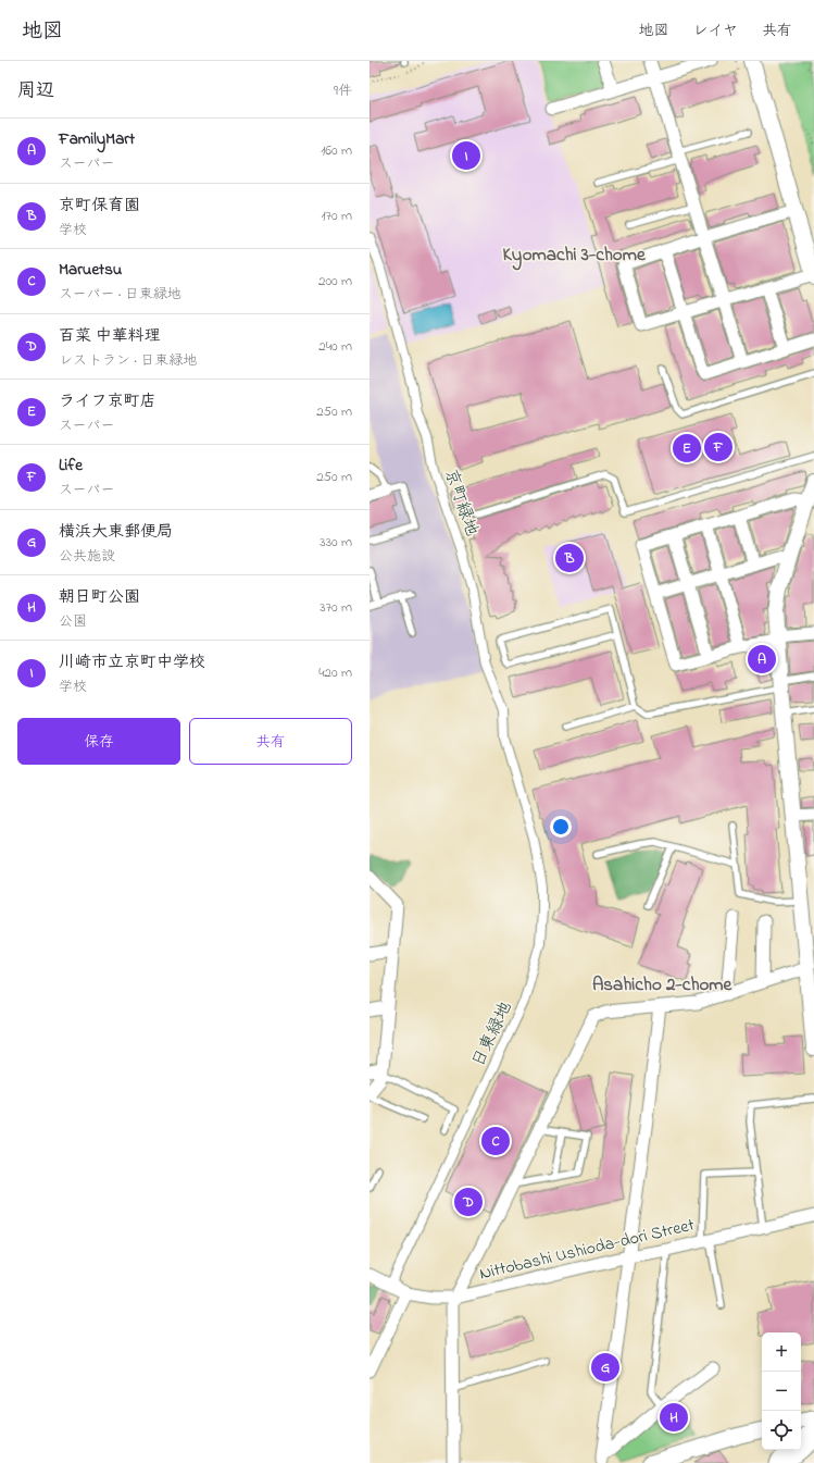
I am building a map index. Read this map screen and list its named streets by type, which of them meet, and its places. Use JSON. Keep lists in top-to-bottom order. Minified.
{"streets":{"street":["京町緑地","日東緑地","Nittobashi Ushioda-dori Street"]},"crossings":[["京町緑地","日東緑地"],["日東緑地","Nittobashi Ushioda-dori Street"]],"districts":["Kyomachi 3-chome","Asahicho 2-chome"],"page":{"header":"地図","nav":["地図","レイヤ","共有"],"heading":["周辺","9件"],"list":[{"mark":"A","name":"FamilyMart","note":"スーパー","value":"160 m"},{"mark":"B","name":"京町保育園","note":"学校","value":"170 m"},{"mark":"C","name":"Maruetsu","note":"スーパー · 日東緑地","value":"200 m"},{"mark":"D","name":"百菜 中華料理","note":"レストラン · 日東緑地","value":"240 m"},{"mark":"E","name":"ライフ京町店","note":"スーパー","value":"250 m"},{"mark":"F","name":"Life","note":"スーパー","value":"250 m"},{"mark":"G","name":"横浜大東郵便局","note":"公共施設","value":"330 m"},{"mark":"H","name":"朝日町公園","note":"公園","value":"370 m"},{"mark":"I","name":"川崎市立京町中学校","note":"学校","value":"420 m"}],"pins":["I","F","E","B","A","C","D","G","H"],"buttons":["保存","共有"],"map_buttons":["+","−"]}}
